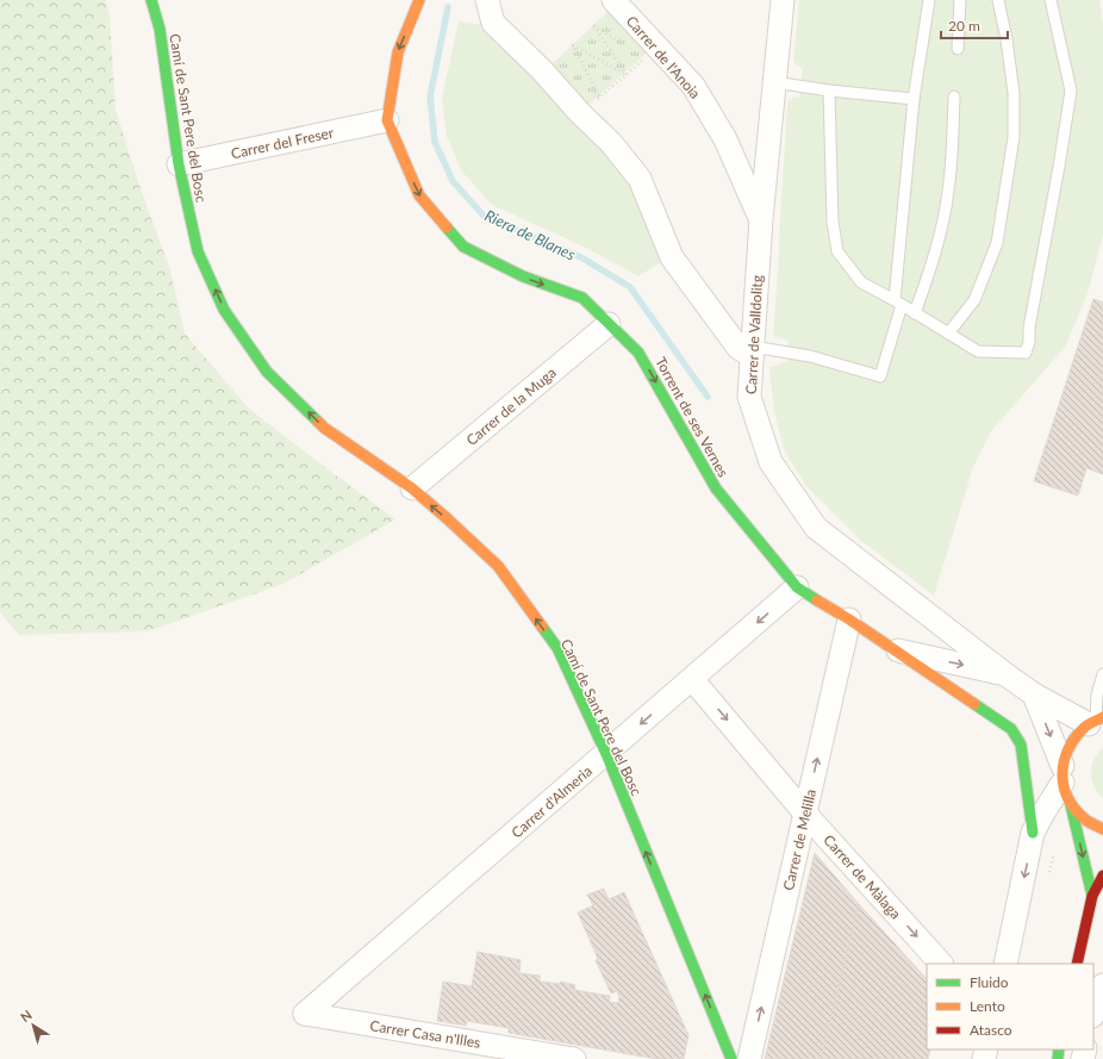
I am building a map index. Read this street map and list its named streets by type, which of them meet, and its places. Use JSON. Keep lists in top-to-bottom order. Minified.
{"streets":{"street":["Carrer de l'Anoia","Camí de Sant Pere del Bosc","Carrer del Freser","Carrer de Valldolitg","Carrer de la Muga","Torrent de ses Vernes","Carrer d'Almeria","Carrer de Melilla","Carrer de Màlaga","Carrer Casa n'Illes"]},"crossings":[["Carrer de l'Anoia","Carrer de Valldolitg"],["Camí de Sant Pere del Bosc","Carrer del Freser"],["Camí de Sant Pere del Bosc","Carrer de la Muga"],["Camí de Sant Pere del Bosc","Carrer d'Almeria"],["Carrer del Freser","Torrent de ses Vernes"],["Carrer de Valldolitg","Torrent de ses Vernes"],["Carrer de la Muga","Torrent de ses Vernes"],["Torrent de ses Vernes","Carrer d'Almeria"],["Torrent de ses Vernes","Carrer de Melilla"],["Carrer d'Almeria","Carrer de Màlaga"],["Carrer d'Almeria","Carrer Casa n'Illes"],["Carrer de Melilla","Carrer de Màlaga"]],"one_way":["Camí de Sant Pere del Bosc","Torrent de ses Vernes","Carrer d'Almeria","Carrer de Melilla","Carrer de Màlaga"],"water":["Riera de Blanes"],"legend":["Fluido","Lento","Atasco"],"scale_bar":"20 m","north":"top left"}
